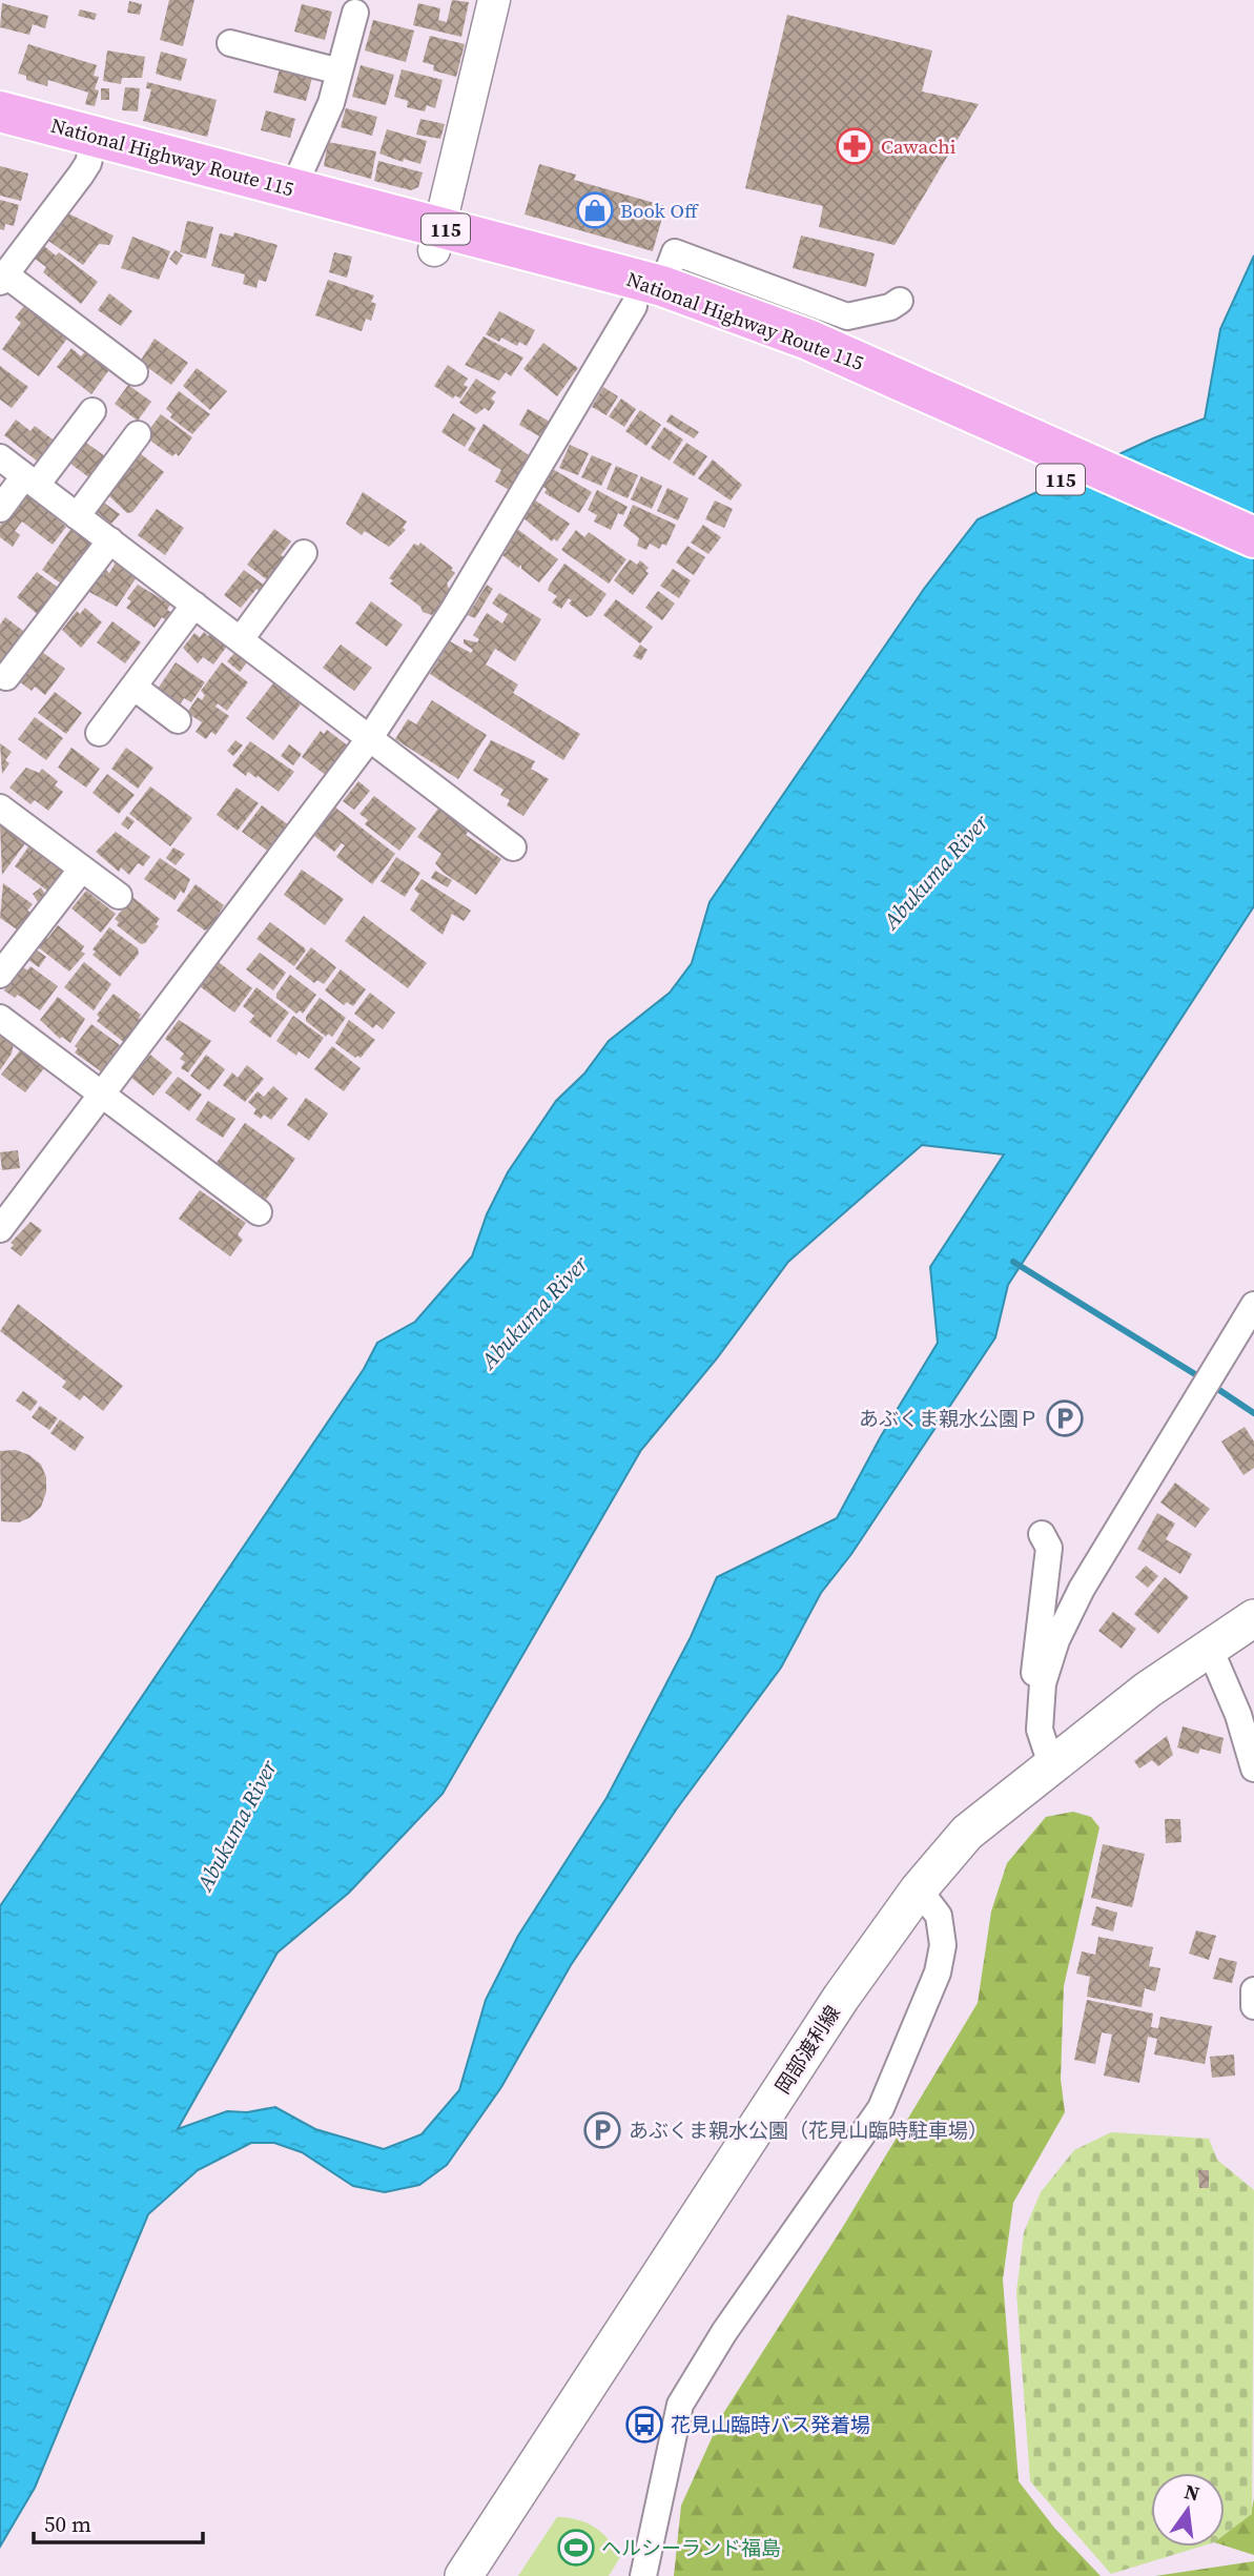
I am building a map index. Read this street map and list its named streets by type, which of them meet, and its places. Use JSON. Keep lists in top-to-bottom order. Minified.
{"streets":{"highway":["National Highway Route 115","115"],"main road":["岡部渡利線"]},"water":["Abukuma River"],"places":{"pharmacy":["Cawachi"],"shop":["Book Off"],"parking":["あぶくま親水公園Ｐ","あぶくま親水公園（花見山臨時駐車場）"],"bus stop":["花見山臨時バス発着場"],"sports":["ヘルシーランド福島"]},"scale_bar":"50 m","north":"top"}
